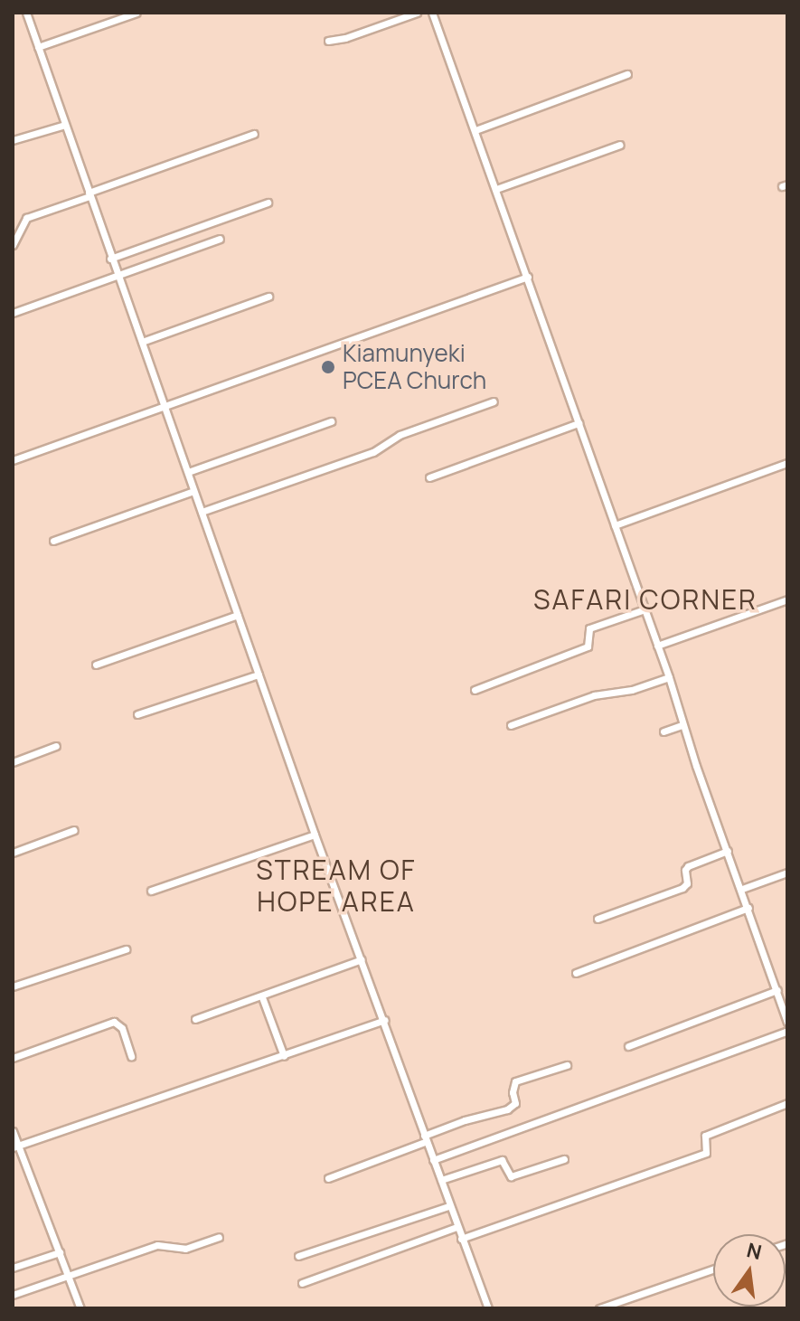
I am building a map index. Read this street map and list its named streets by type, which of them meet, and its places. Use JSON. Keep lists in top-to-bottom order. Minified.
{"districts":["SAFARI CORNER","STREAM OF HOPE AREA"],"places":["Kiamunyeki PCEA Church"],"north":"top"}
